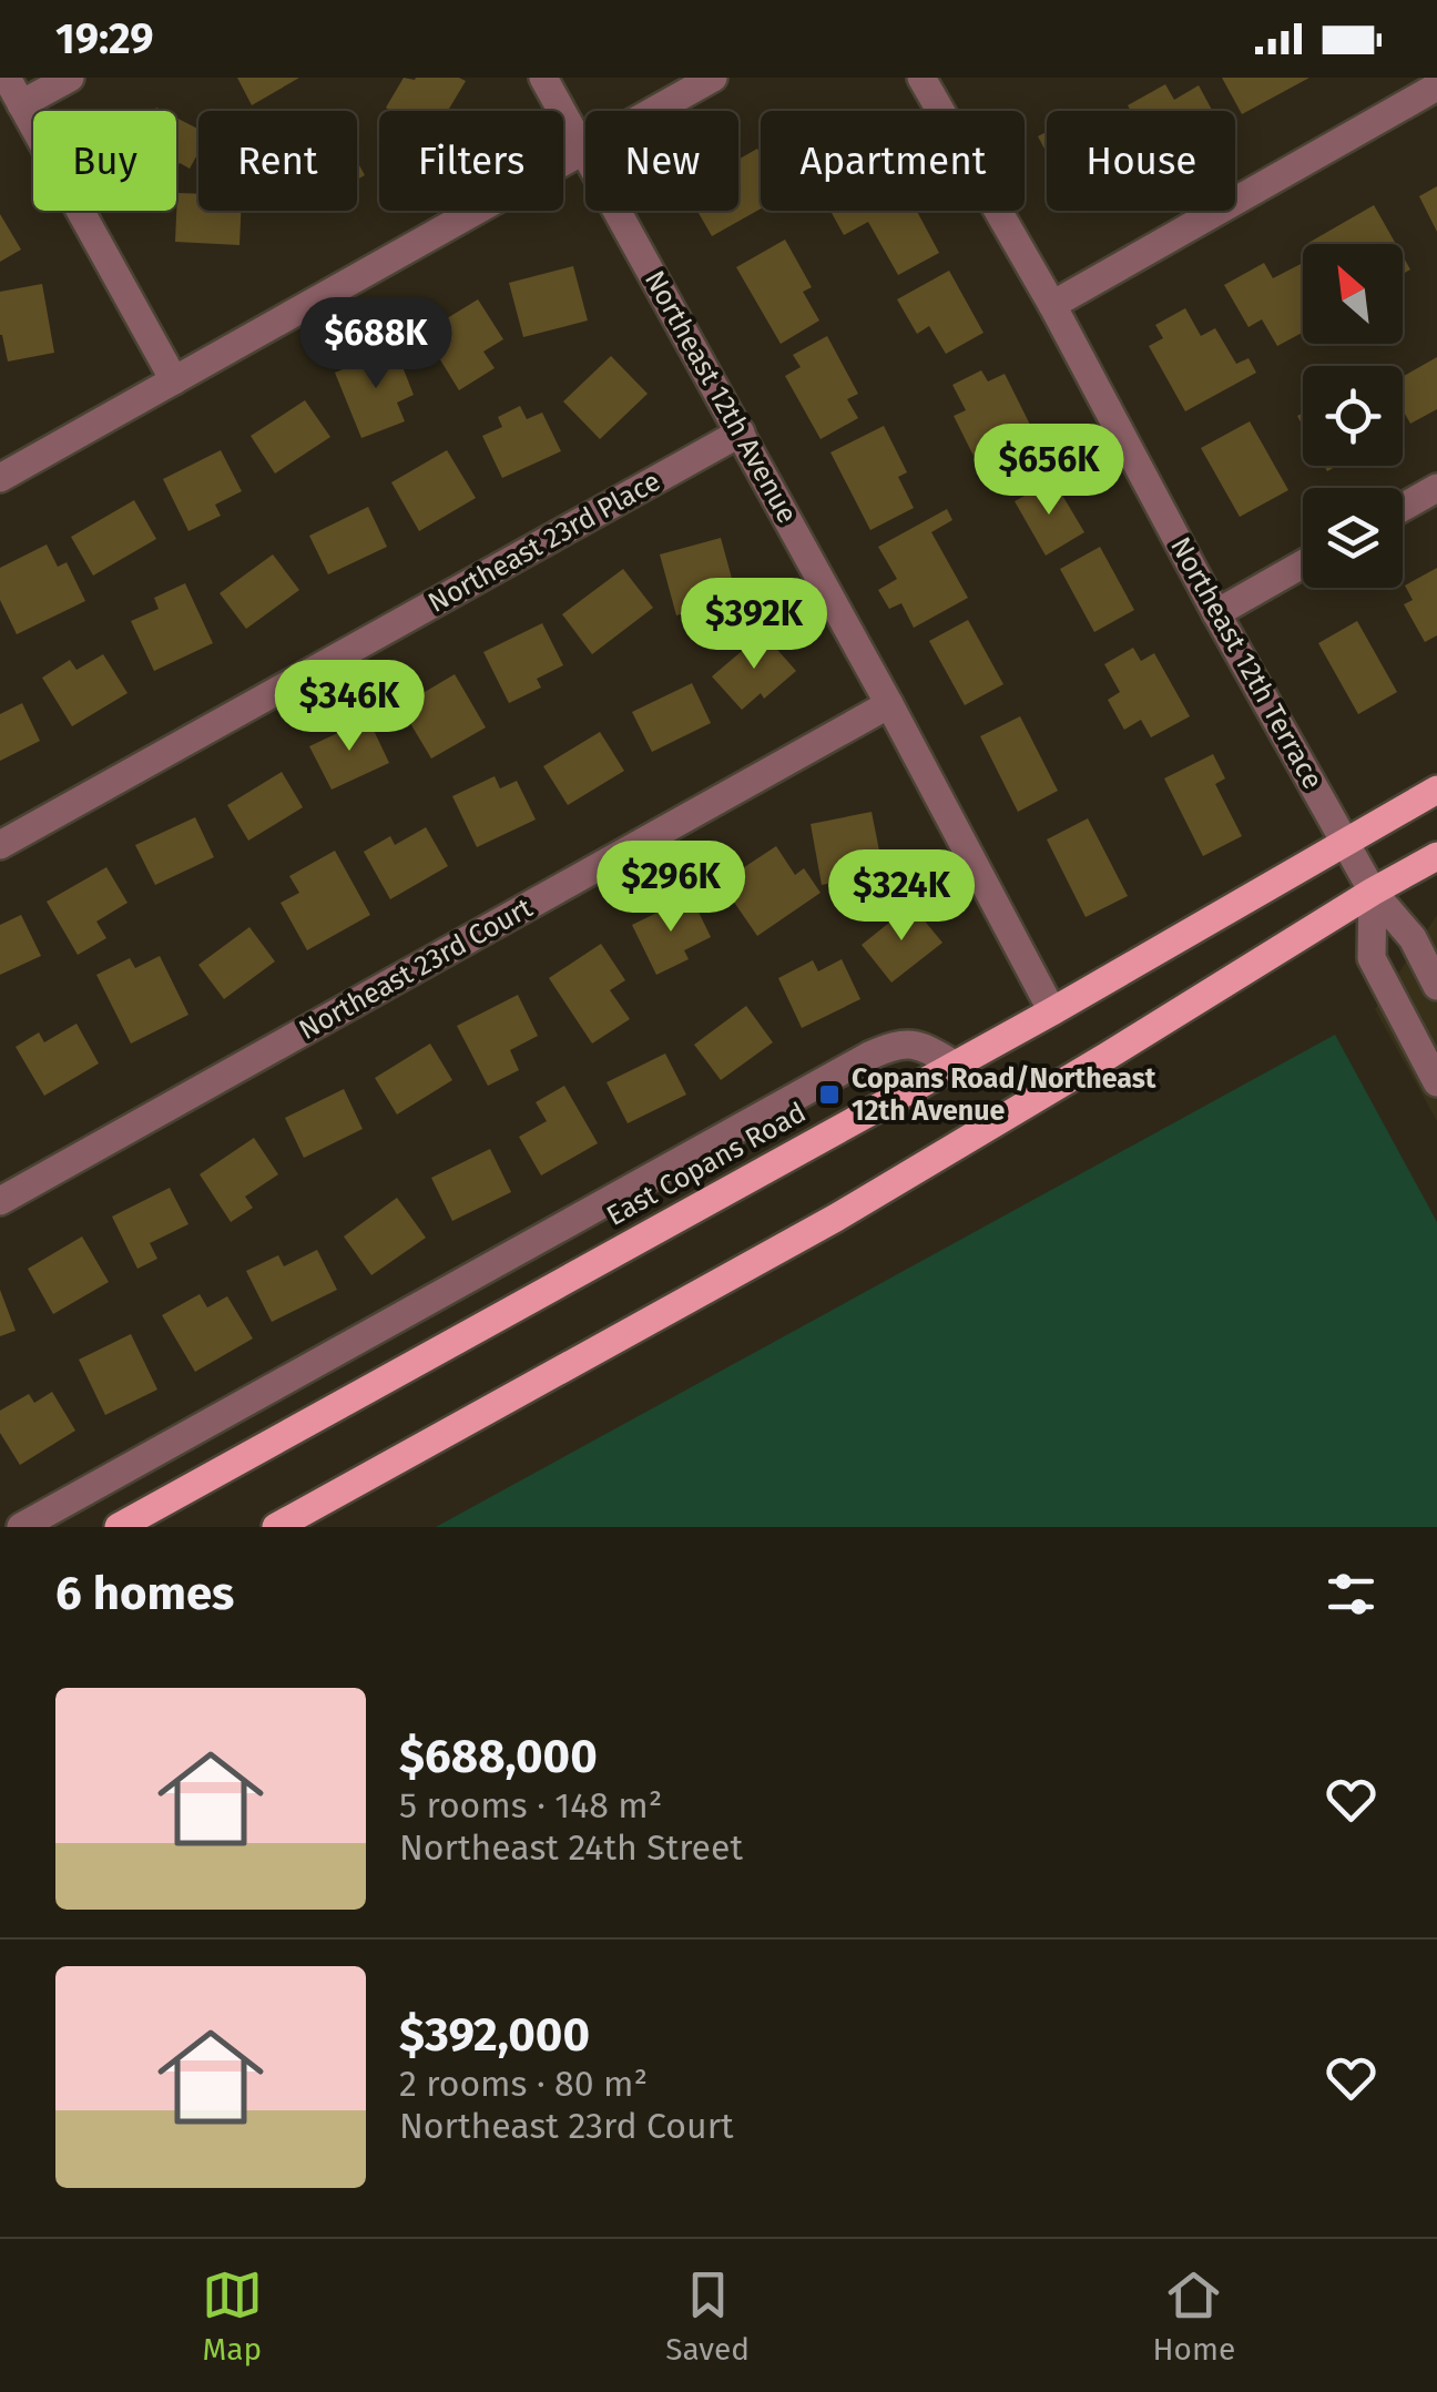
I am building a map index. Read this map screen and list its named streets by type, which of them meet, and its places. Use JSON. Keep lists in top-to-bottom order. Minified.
{"streets":{"main road":["East Copans Road"],"street":["Northeast 12th Avenue","Northeast 23rd Place","Northeast 12th Terrace","Northeast 23rd Court"]},"crossings":[["Northeast 12th Avenue","Northeast 23rd Place"],["Northeast 12th Avenue","Northeast 23rd Court"],["Northeast 12th Avenue","East Copans Road"],["Northeast 12th Terrace","East Copans Road"]],"places":{"transit":["Copans Road/Northeast 12th Avenue"]},"north":"top left","page":{"status":"19:29","chip":["Buy","Rent","Filters","New","Apartment","House"],"price":["$688K","$656K","$392K","$346K","$296K","$324K"],"heading":"6 homes","list":[{"name":"$688,000","note":"5 rooms · 148 m² · Northeast 24th Street"},{"name":"$392,000","note":"2 rooms · 80 m² · Northeast 23rd Court"}],"tabs":["Map","Saved","Home"]}}
